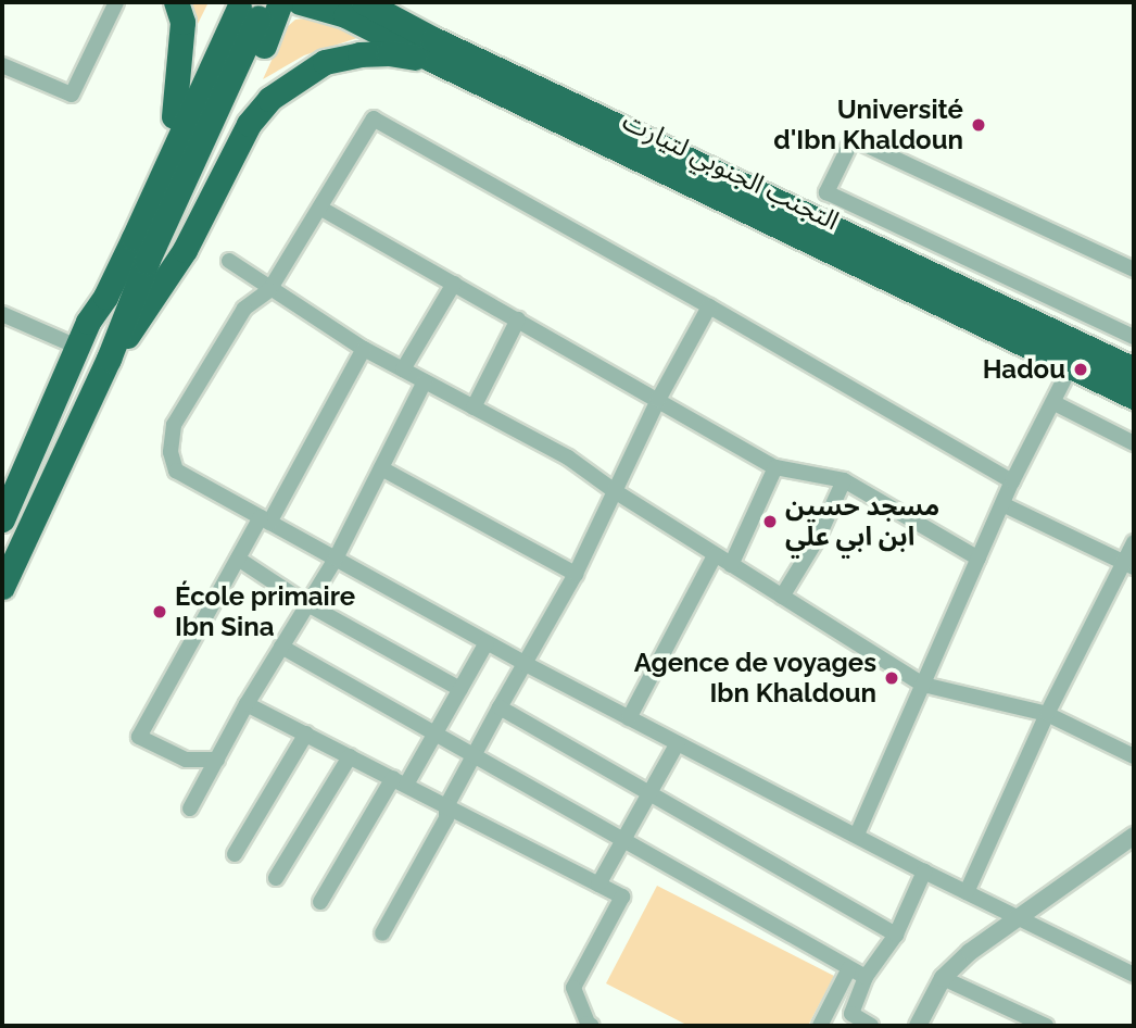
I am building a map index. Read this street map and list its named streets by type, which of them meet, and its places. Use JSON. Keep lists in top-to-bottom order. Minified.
{"streets":{"highway":["التجنب الجنوبي لتيارت"]},"places":["Université d'Ibn Khaldoun","Hadou","مسجد حسين ابن ابي علي","École primaire Ibn Sina","Agence de voyages Ibn Khaldoun"]}
